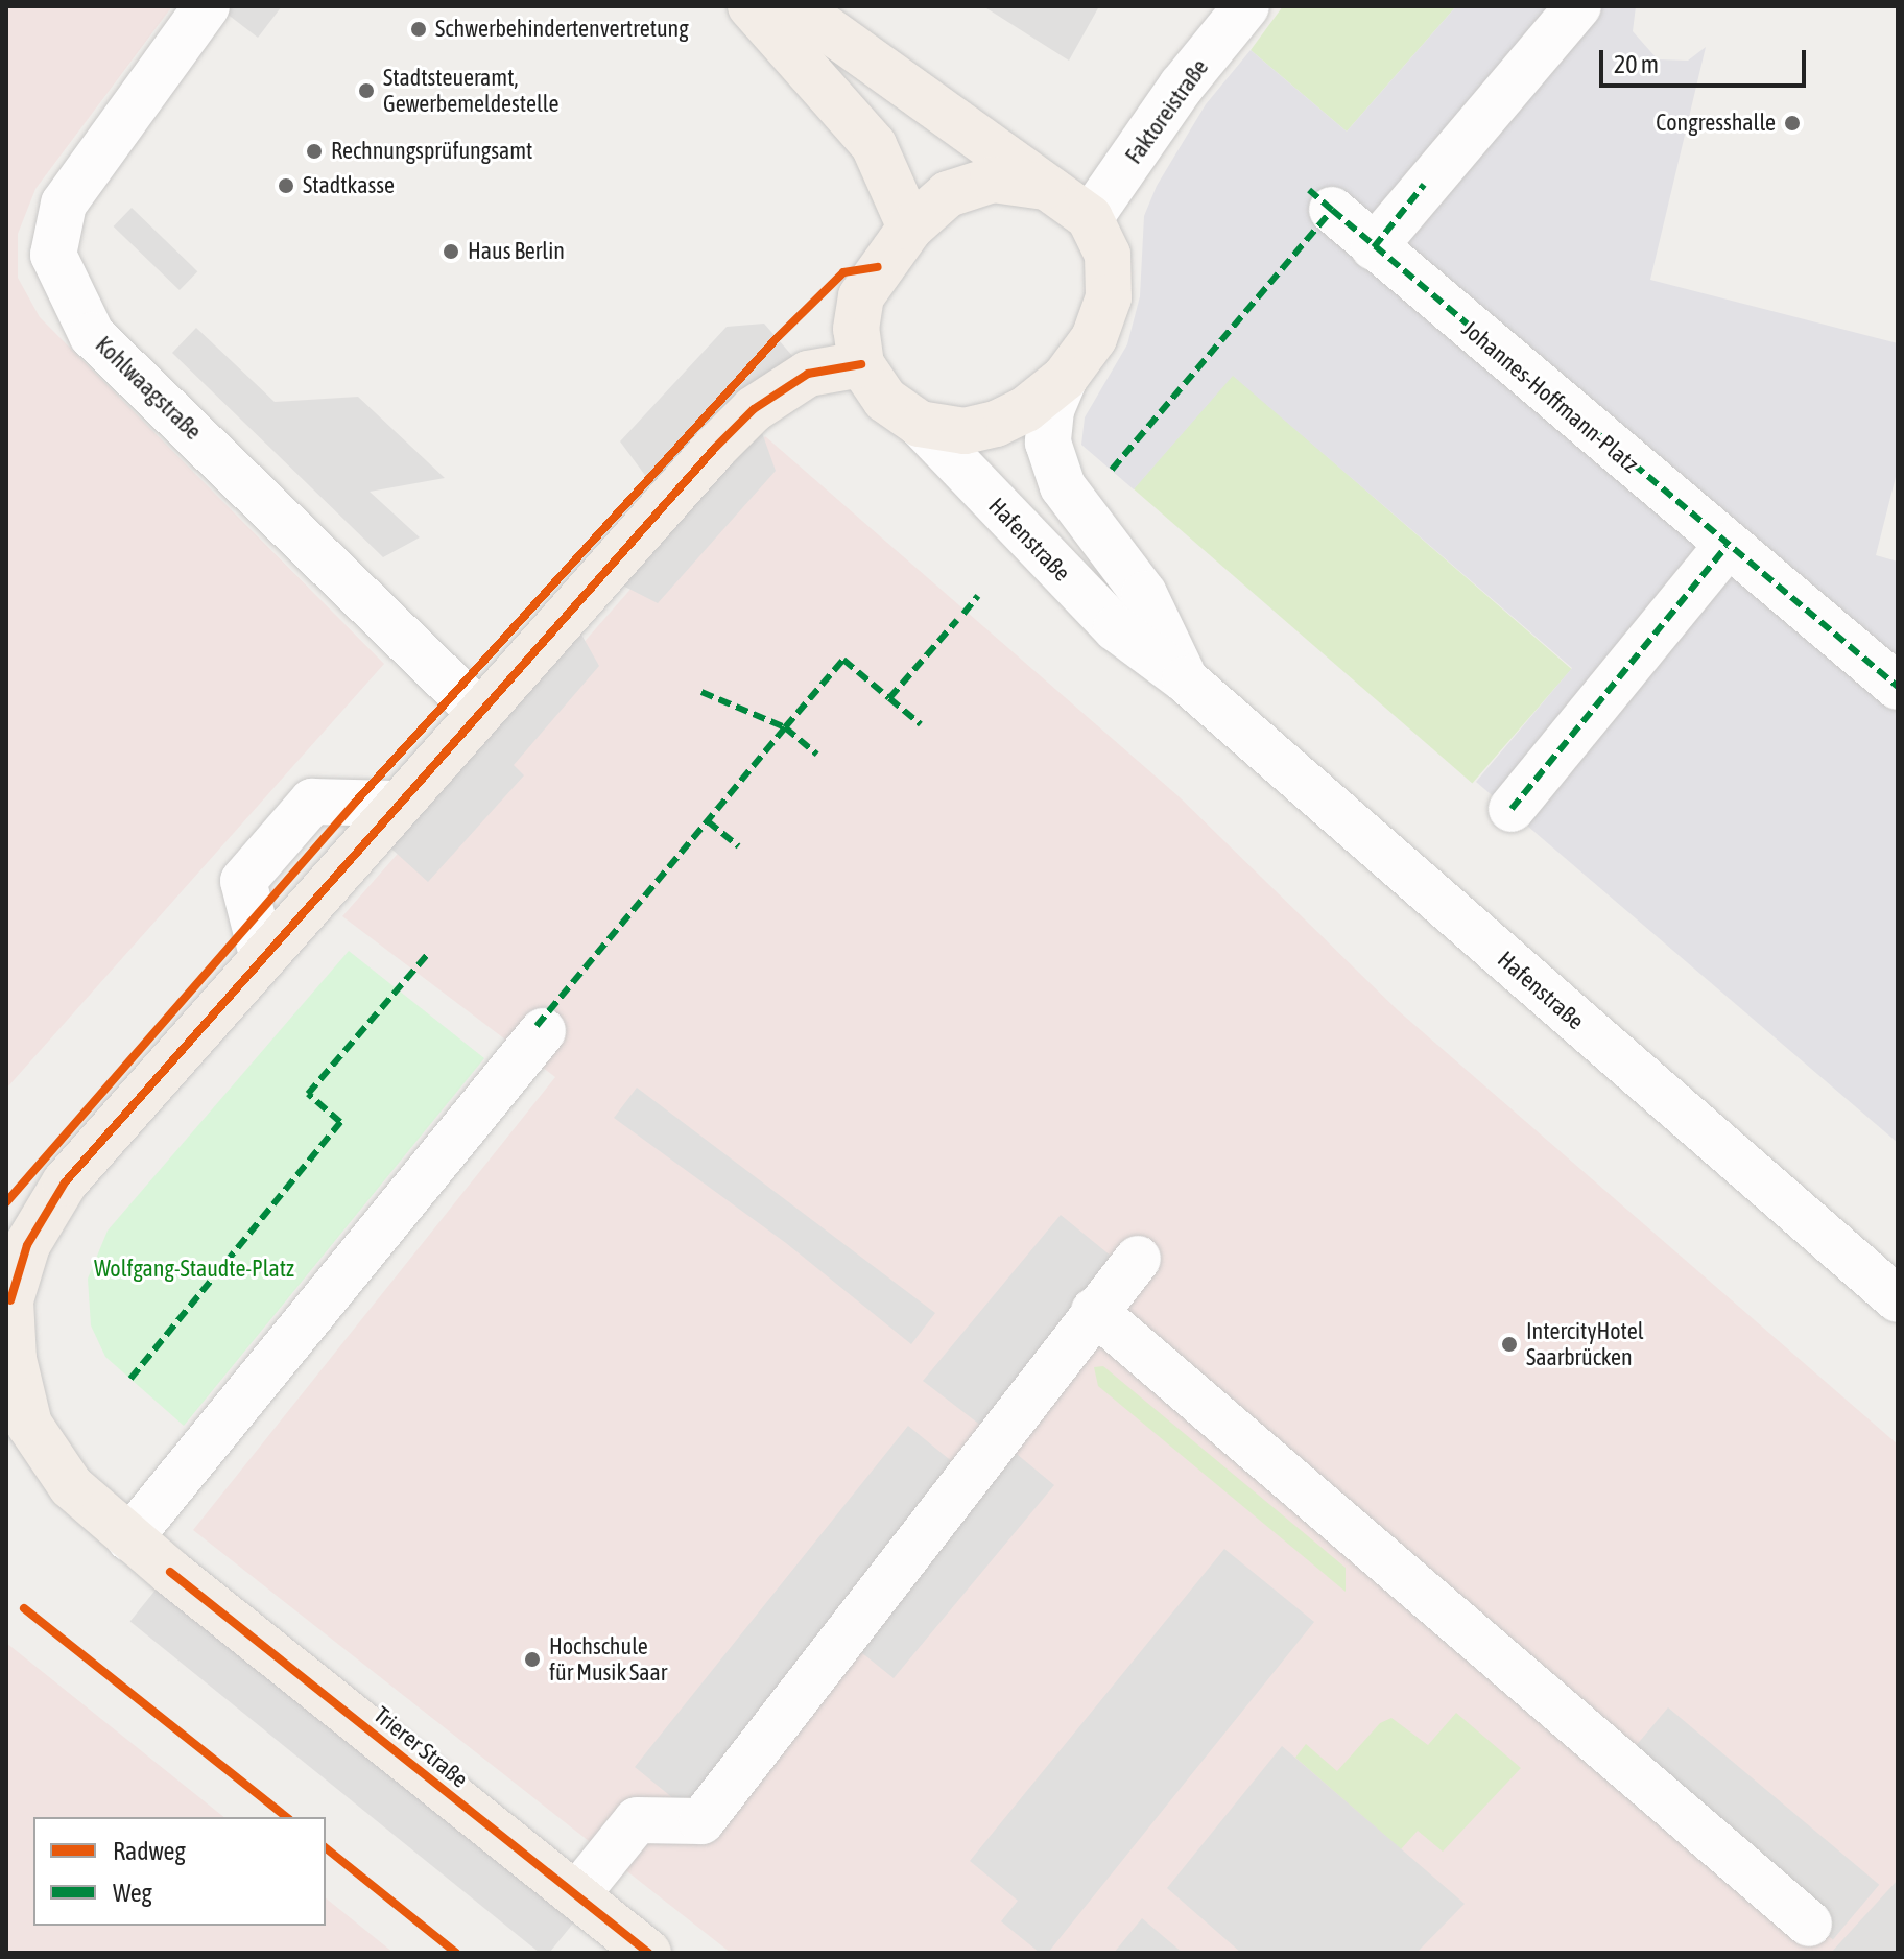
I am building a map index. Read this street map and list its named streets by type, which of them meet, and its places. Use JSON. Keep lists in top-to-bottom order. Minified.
{"streets":{"main road":["Trierer Straße"],"street":["Faktoreistraße","Kohlwaagstraße","Johannes-Hoffmann-Platz","Hafenstraße"]},"crossings":[["Faktoreistraße","Hafenstraße"]],"parks":["Wolfgang-Staudte-Platz"],"places":["Schwerbehindertenvertretung","Stadtsteueramt, Gewerbemeldestelle","Congresshalle","Rechnungsprüfungsamt","Stadtkasse","Haus Berlin","IntercityHotel Saarbrücken","Hochschule für Musik Saar"],"legend":["Radweg","Weg"],"scale_bar":"20 m"}
